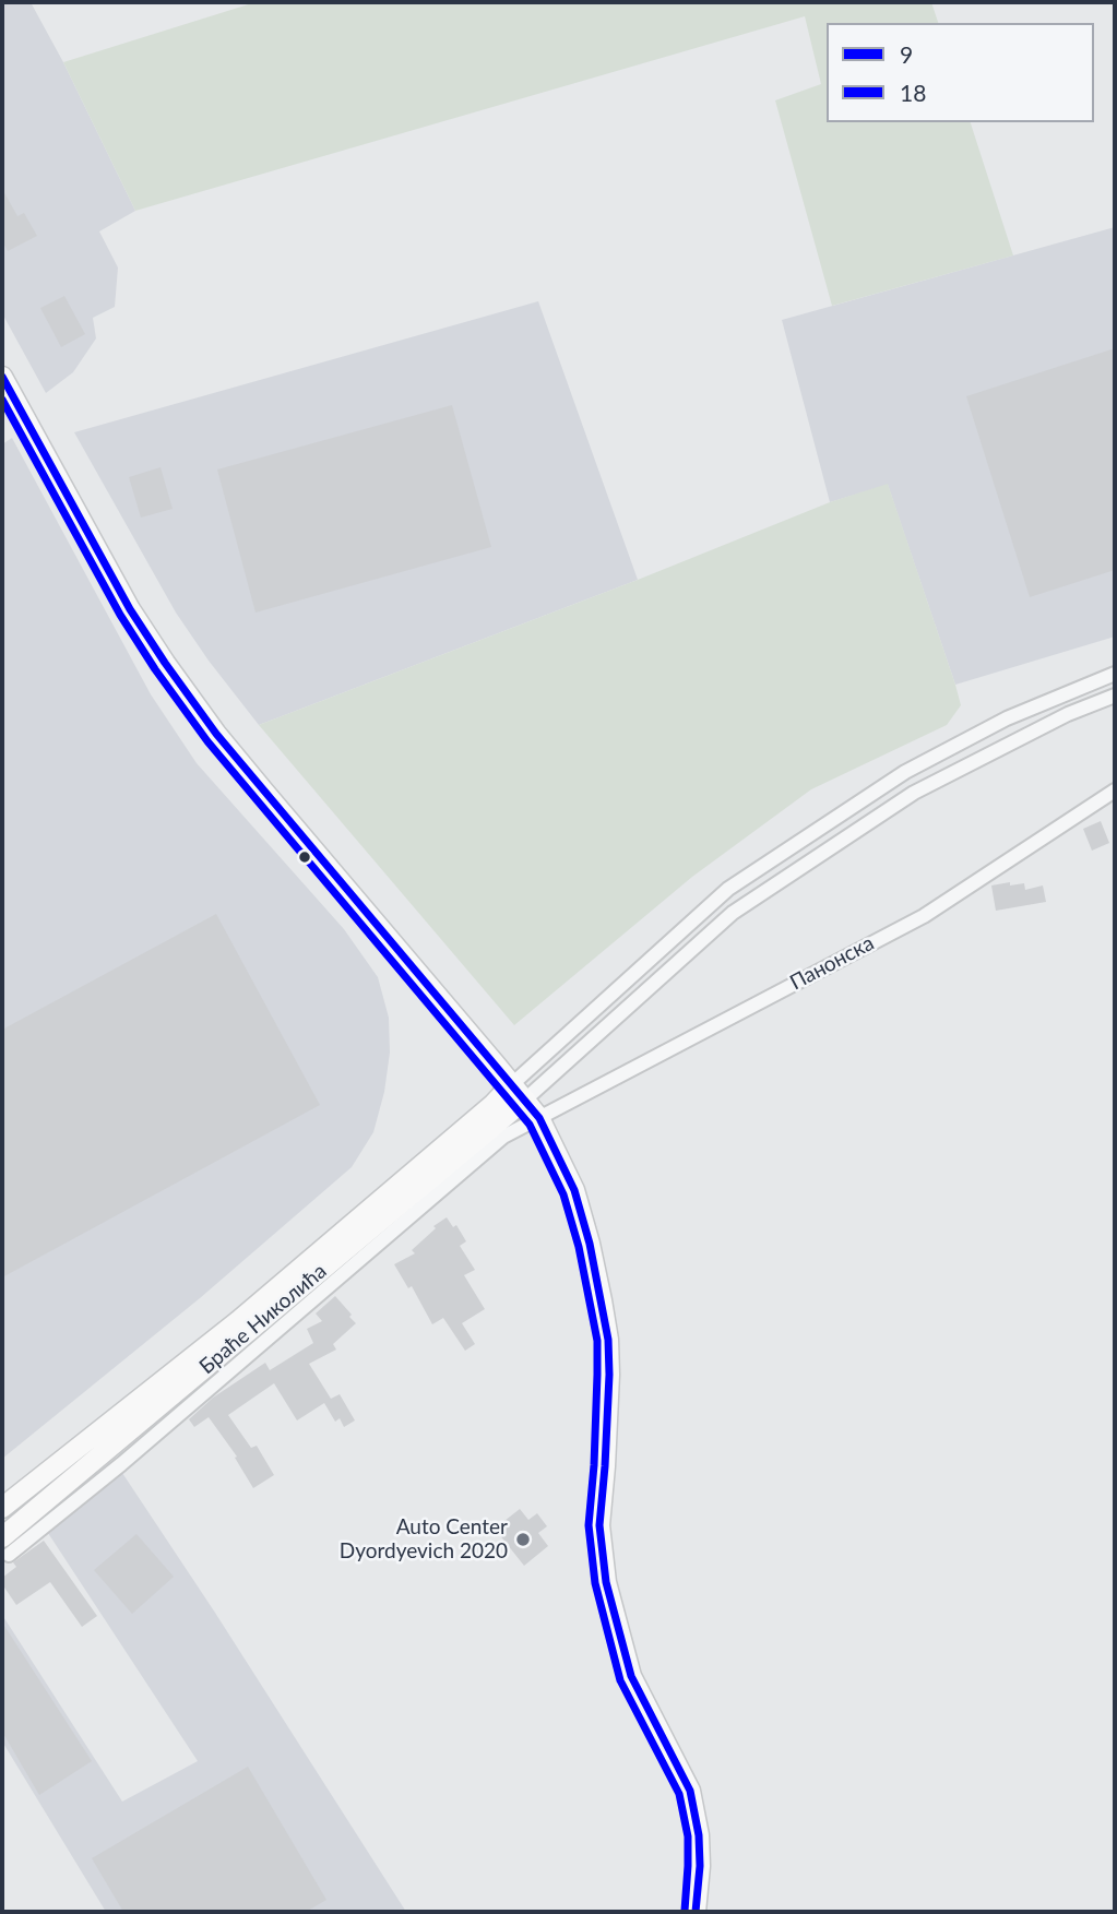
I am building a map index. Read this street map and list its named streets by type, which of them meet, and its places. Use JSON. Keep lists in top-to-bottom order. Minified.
{"streets":{"street":["Панонска","Браће Николића"]},"crossings":[["Панонска","Браће Николића"]],"places":["Auto Center Dyordyevich 2020"],"lines":["transit line 9","transit line 18"],"legend":["9","18"]}
